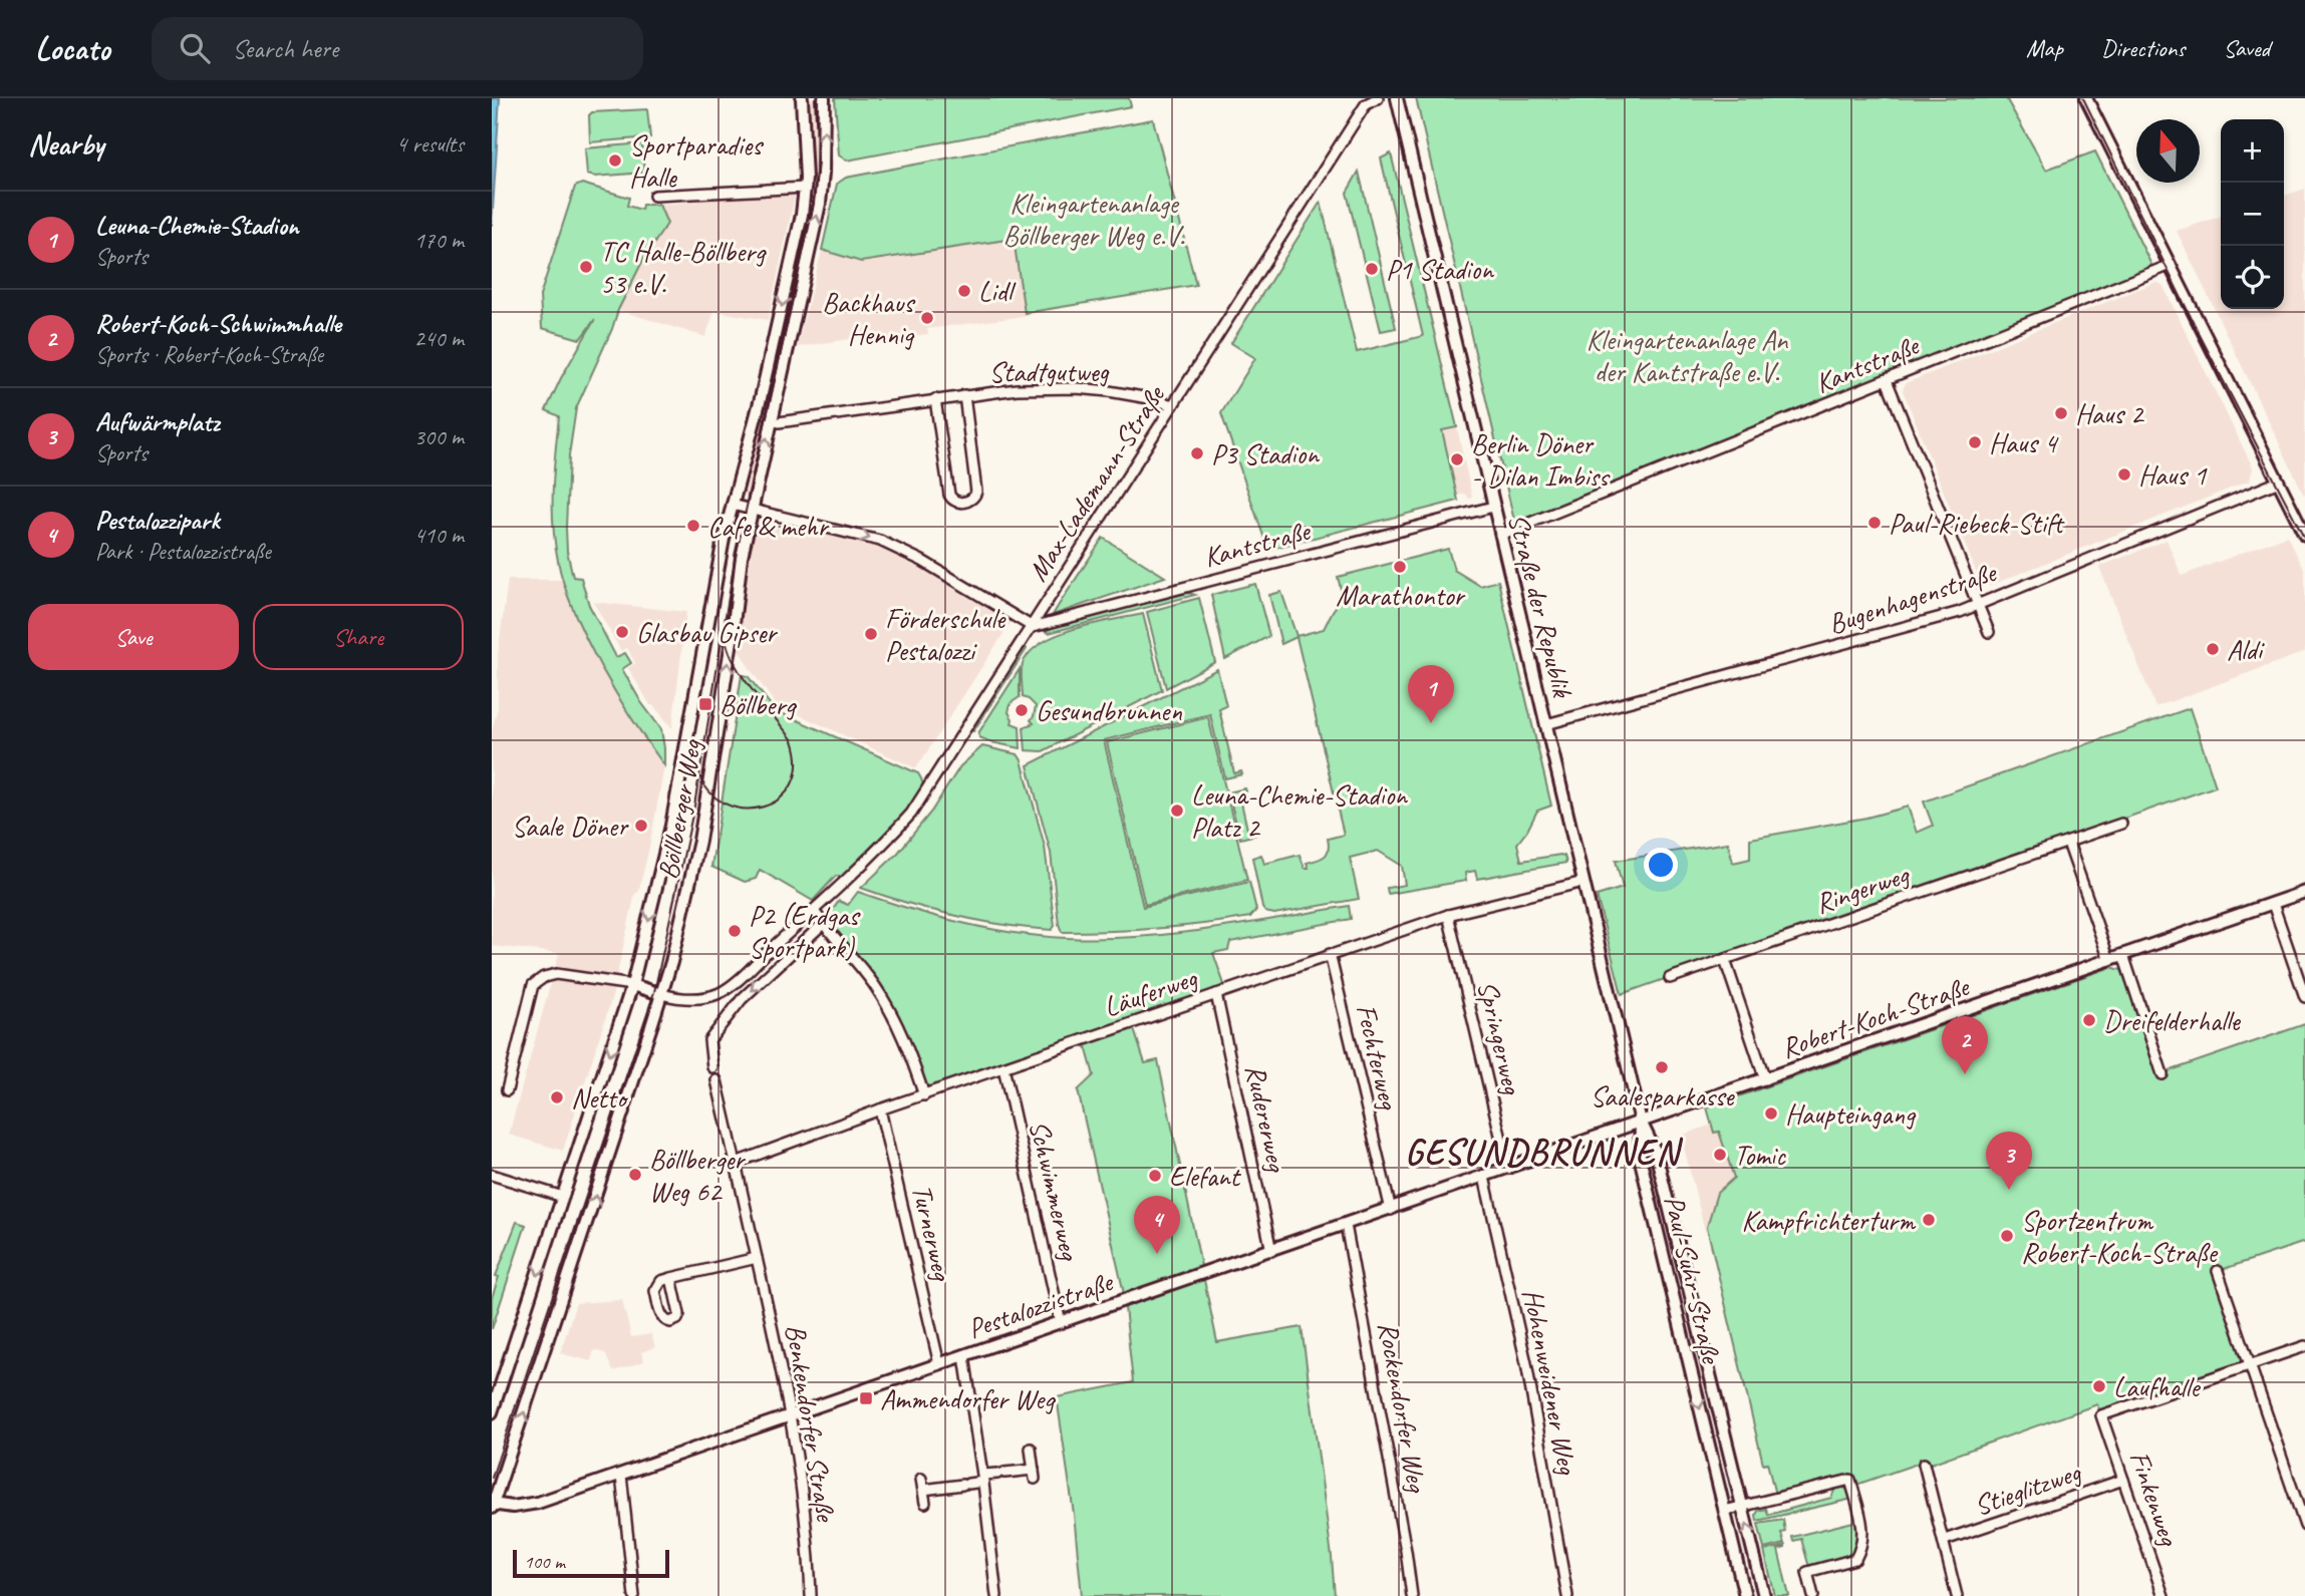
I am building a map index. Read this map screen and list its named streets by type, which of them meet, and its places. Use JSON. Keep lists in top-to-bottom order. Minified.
{"streets":{"street":["Kantstraße","Stadtgutweg","Max-Lademann-Straße","Bugenhagenstraße","Straße der Republik","Böllberger Weg","Ringerweg","Läuferweg","Robert-Koch-Straße","Springerweg","Fechterweg","Rudererweg","Schwimmerweg","Turnerweg","Paul-Suhr-Straße","Pestalozzistraße","Hohenweidener Weg","Rockendorfer Weg","Benkendorfer Straße","Stieglitzweg","Finkenweg"]},"crossings":[["Kantstraße","Max-Lademann-Straße"],["Kantstraße","Straße der Republik"],["Stadtgutweg","Max-Lademann-Straße"],["Stadtgutweg","Böllberger Weg"],["Max-Lademann-Straße","Böllberger Weg"],["Bugenhagenstraße","Straße der Republik"],["Straße der Republik","Läuferweg"],["Straße der Republik","Robert-Koch-Straße"],["Straße der Republik","Paul-Suhr-Straße"],["Straße der Republik","Pestalozzistraße"],["Böllberger Weg","Pestalozzistraße"],["Läuferweg","Springerweg"],["Läuferweg","Fechterweg"],["Läuferweg","Rudererweg"],["Läuferweg","Schwimmerweg"],["Läuferweg","Turnerweg"],["Läuferweg","Benkendorfer Straße"],["Robert-Koch-Straße","Paul-Suhr-Straße"],["Robert-Koch-Straße","Pestalozzistraße"],["Springerweg","Pestalozzistraße"],["Fechterweg","Pestalozzistraße"],["Rudererweg","Pestalozzistraße"],["Schwimmerweg","Pestalozzistraße"],["Turnerweg","Pestalozzistraße"],["Paul-Suhr-Straße","Pestalozzistraße"],["Pestalozzistraße","Hohenweidener Weg"],["Pestalozzistraße","Rockendorfer Weg"],["Pestalozzistraße","Benkendorfer Straße"],["Stieglitzweg","Finkenweg"]],"districts":["GESUNDBRUNNEN"],"parks":["Kleingartenanlage Böllberger Weg e.V.","Kleingartenanlage An der Kantstraße e.V."],"places":{"other":["Sportparadies Halle","TC Halle-Böllberg 53 e.V.","P1 Stadion","Lidl","Backhaus Hennig","Haus 2","Haus 4","P3 Stadion","Berlin Döner - Dilan Imbiss","Haus 1","Paul-Riebeck-Stift","Cafe & mehr","Marathontor","Glasbau Gipser","Förderschule Pestalozzi","Aldi","Gesundbrunnen","Leuna-Chemie-Stadion Platz 2","Saale Döner","P2 (Erdgas Sportpark)","Dreifelderhalle","Saalesparkasse","Netto","Haupteingang","Tomic","Böllberger Weg 62","Elefant","Kampfrichterturm","Sportzentrum Robert-Koch-Straße","Laufhalle"],"transit":["Böllberg","Ammendorfer Weg"]},"scale_bar":"100 m","north":"top","page":{"header":"Locato","search":"Search here","nav":["Map","Directions","Saved"],"heading":["Nearby","4 results"],"map_buttons":["+","−"],"list":[{"mark":"1","name":"Leuna-Chemie-Stadion","note":"Sports","value":"170 m"},{"mark":"2","name":"Robert-Koch-Schwimmhalle","note":"Sports · Robert-Koch-Straße","value":"240 m"},{"mark":"3","name":"Aufwärmplatz","note":"Sports","value":"300 m"},{"mark":"4","name":"Pestalozzipark","note":"Park · Pestalozzistraße","value":"410 m"}],"buttons":["Save","Share"],"pins":["1","2","3","4"],"scale":"100 m"}}
